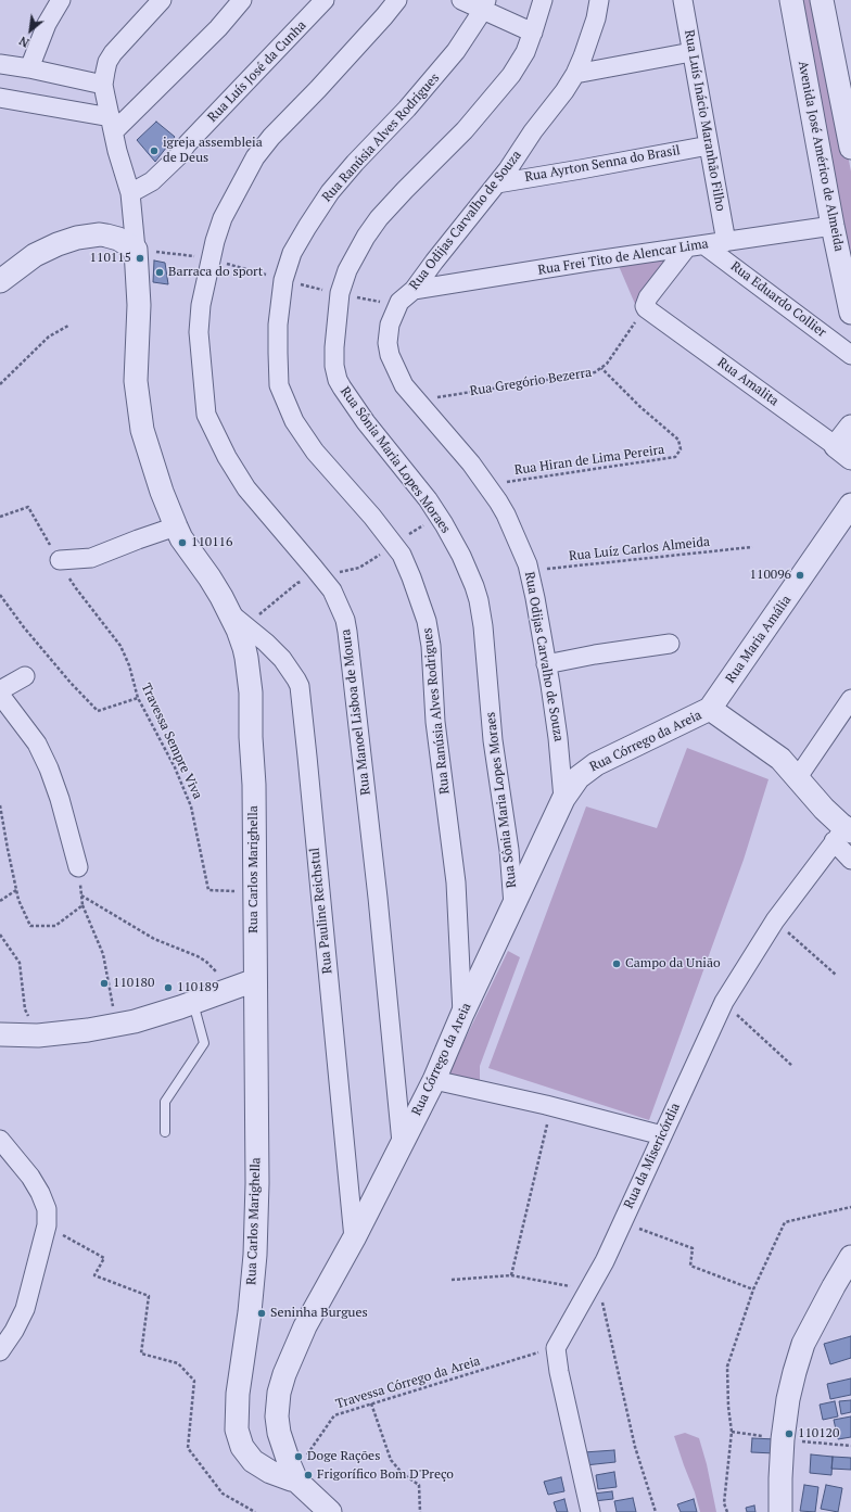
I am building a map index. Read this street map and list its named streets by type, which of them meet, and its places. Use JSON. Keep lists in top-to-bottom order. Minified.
{"streets":{"street":["Rua Luís José da Cunha","Rua Luís Inácio Maranhão Filho","Rua Ranúsia Alves Rodrigues","Avenida José Américo de Almeida","Rua Ayrton Senna do Brasil","Rua Odijas Carvalho de Souza","Rua Frei Tito de Alencar Lima","Rua Eduardo Collier","Rua Amalita","Rua Sônia Maria Lopes Moraes","Rua Maria Amália","Rua Manoel Lisboa de Moura","Rua Córrego da Areia","Rua Carlos Marighella","Rua Pauline Reichstul","Rua da Misericórdia"],"path":["Rua Gregório Bezerra","Rua Hiran de Lima Pereira","Rua Luíz Carlos Almeida","Travessa Sempre Viva","Travessa Córrego da Areia"]},"crossings":[["Rua Luís José da Cunha","Rua Carlos Marighella"],["Rua Luís Inácio Maranhão Filho","Rua Ayrton Senna do Brasil"],["Rua Luís Inácio Maranhão Filho","Rua Frei Tito de Alencar Lima"],["Rua Ranúsia Alves Rodrigues","Rua Córrego da Areia"],["Avenida José Américo de Almeida","Rua Frei Tito de Alencar Lima"],["Rua Ayrton Senna do Brasil","Rua Odijas Carvalho de Souza"],["Rua Odijas Carvalho de Souza","Rua Frei Tito de Alencar Lima"],["Rua Odijas Carvalho de Souza","Rua Gregório Bezerra"],["Rua Odijas Carvalho de Souza","Rua Hiran de Lima Pereira"],["Rua Odijas Carvalho de Souza","Rua Luíz Carlos Almeida"],["Rua Odijas Carvalho de Souza","Rua Córrego da Areia"],["Rua Frei Tito de Alencar Lima","Rua Eduardo Collier"],["Rua Gregório Bezerra","Rua Amalita"],["Rua Gregório Bezerra","Rua Hiran de Lima Pereira"],["Rua Sônia Maria Lopes Moraes","Rua Córrego da Areia"],["Rua Maria Amália","Rua Córrego da Areia"],["Rua Manoel Lisboa de Moura","Rua Córrego da Areia"],["Travessa Sempre Viva","Rua Carlos Marighella"],["Rua Córrego da Areia","Rua Carlos Marighella"],["Rua Córrego da Areia","Rua Pauline Reichstul"],["Rua Córrego da Areia","Travessa Córrego da Areia"],["Rua Carlos Marighella","Rua Pauline Reichstul"],["Rua Carlos Marighella","Travessa Córrego da Areia"],["Rua da Misericórdia","Travessa Córrego da Areia"]],"places":["igreja assembleia de Deus","110115","Barraca do sport","110116","110096","Campo da União","110180","110189","Seninha Burgues","110120","Doge Rações","Frigorífico Bom D'Preço"],"north":"bottom left"}
